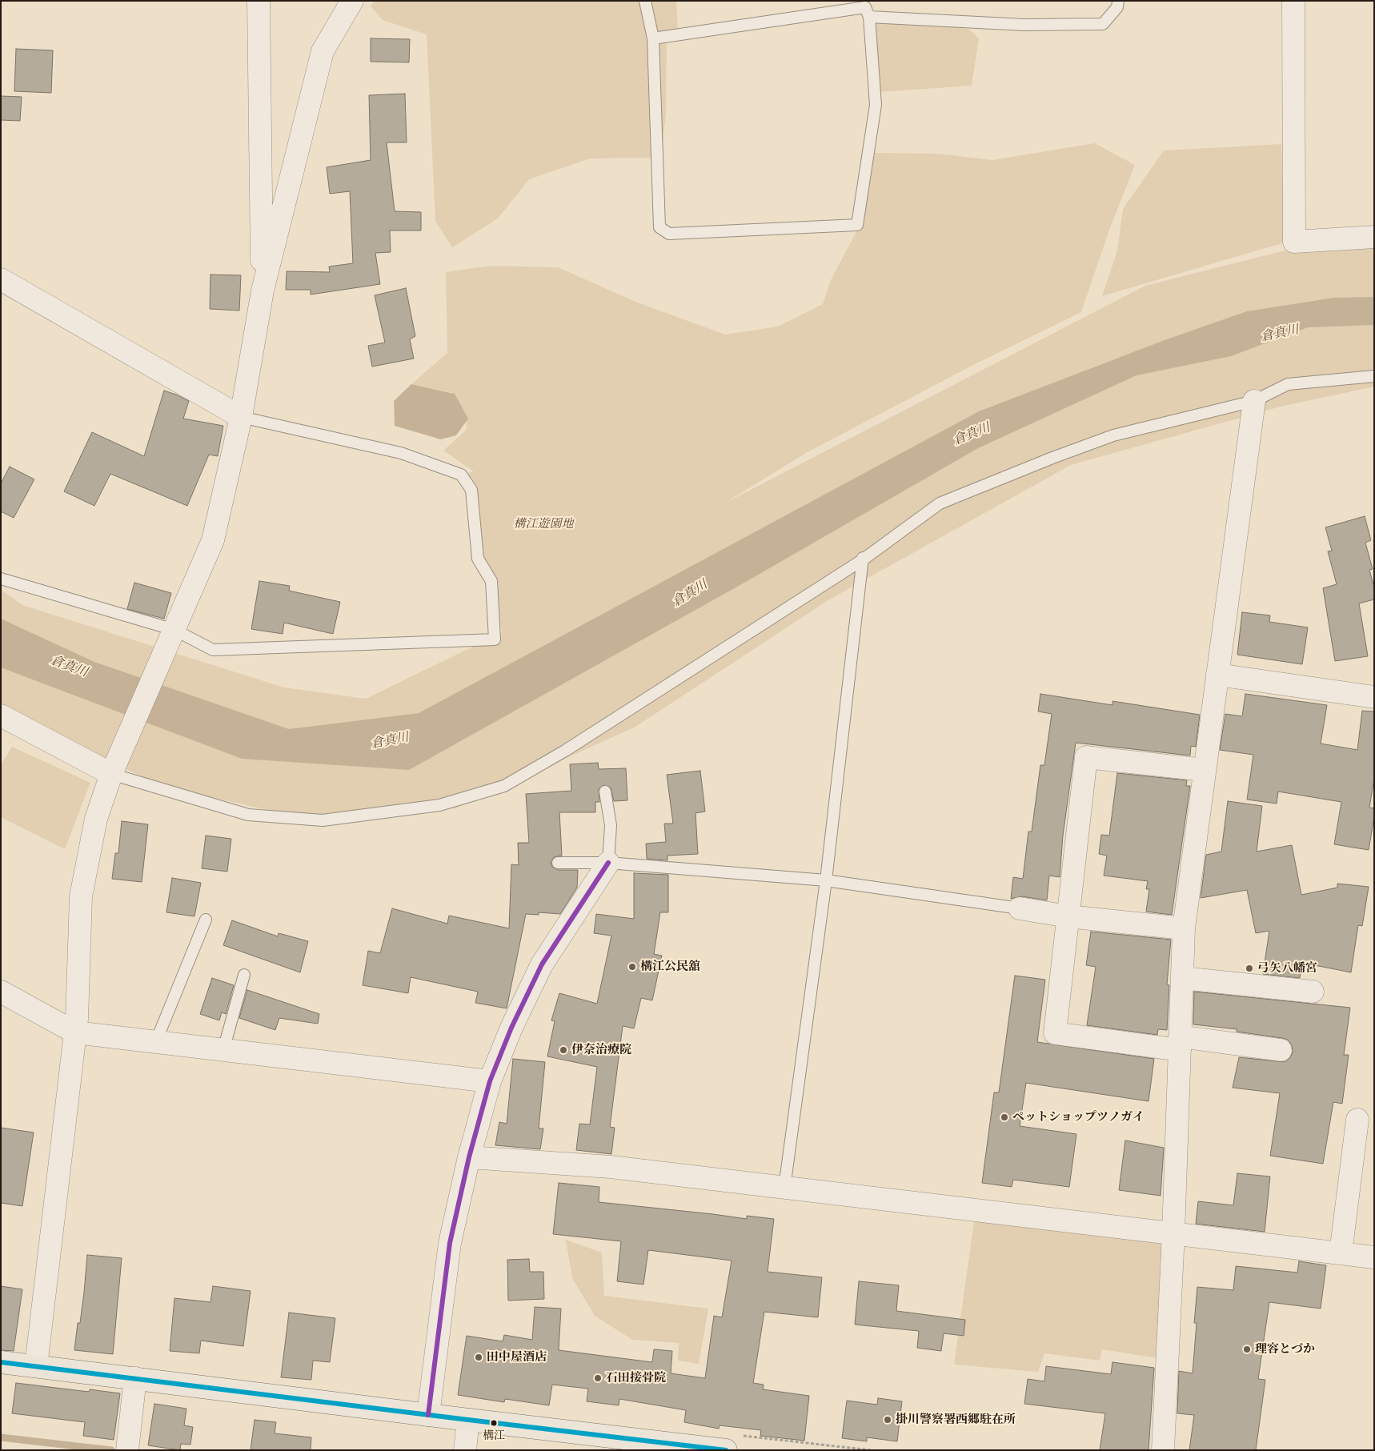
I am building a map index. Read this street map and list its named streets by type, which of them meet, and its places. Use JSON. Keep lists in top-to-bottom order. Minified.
{"water":["倉真川"],"parks":["構江遊園地"],"places":["構江公民舘","弓矢八幡宮","伊奈治療院","ペットショップツノガイ","理容とづか","田中屋酒店","石田接骨院","掛川警察署西郷駐在所","構江"]}
